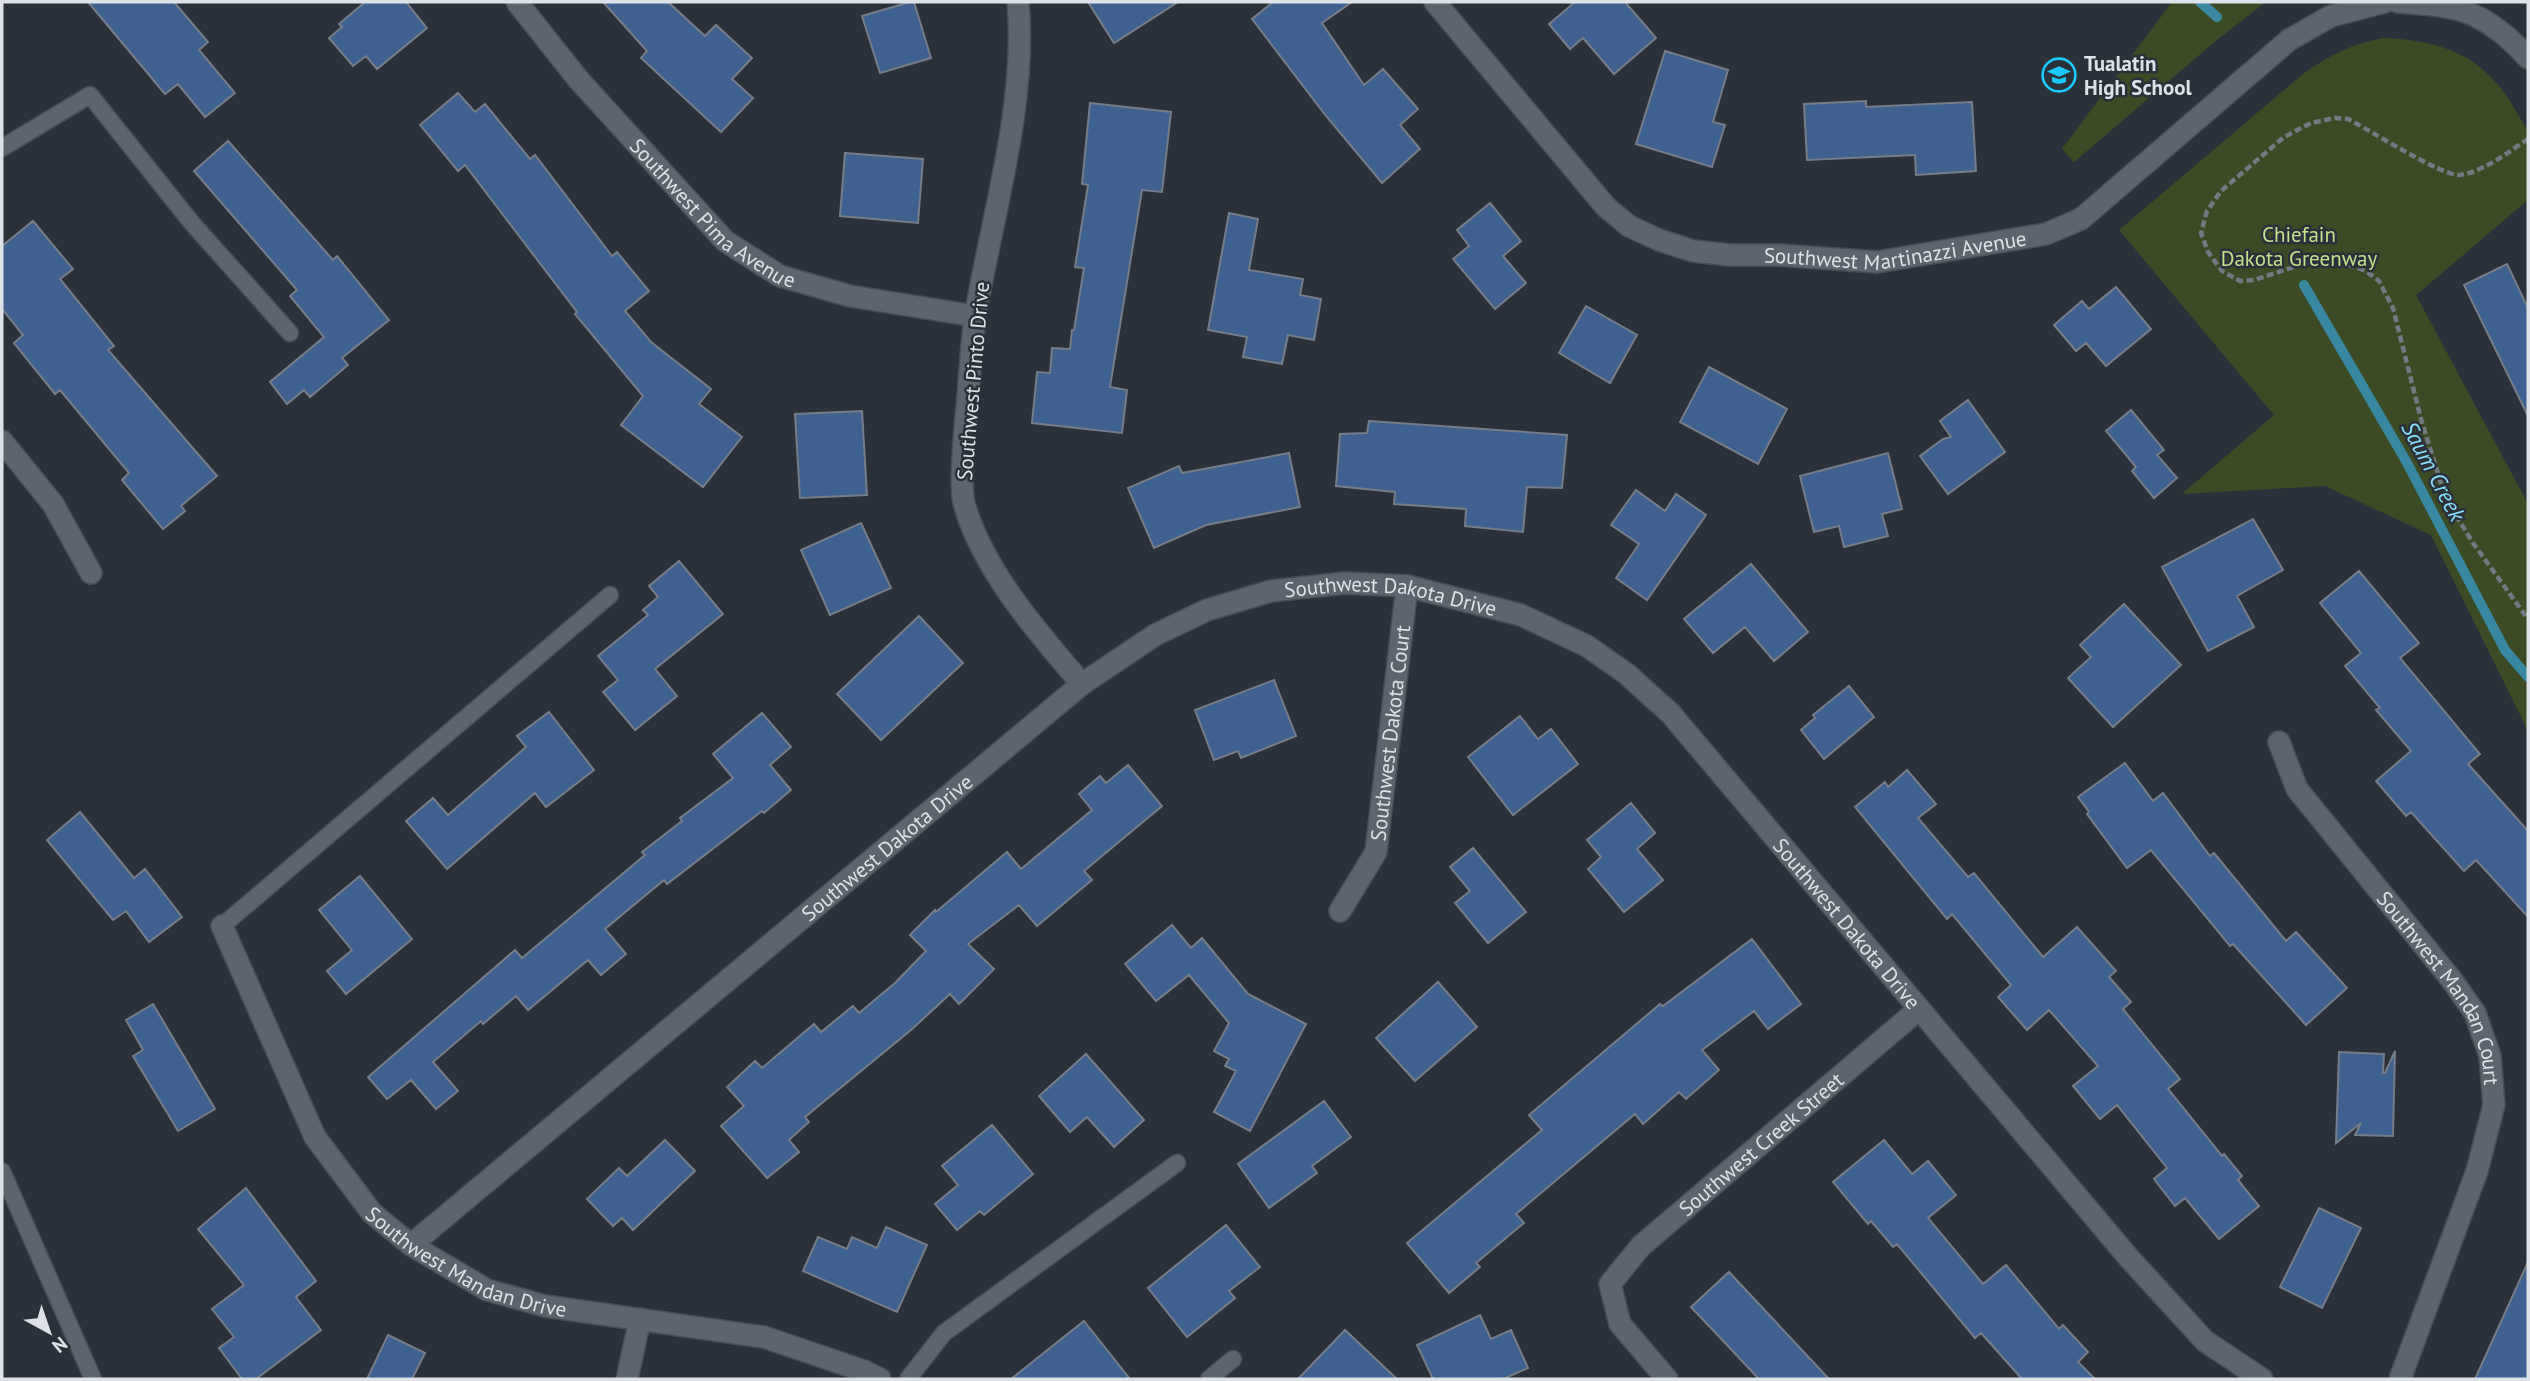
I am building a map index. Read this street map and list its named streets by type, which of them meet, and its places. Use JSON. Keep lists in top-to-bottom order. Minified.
{"streets":{"street":["Southwest Pima Avenue","Southwest Martinazzi Avenue","Southwest Pinto Drive","Southwest Dakota Drive","Southwest Dakota Court","Southwest Mandan Court","Southwest Creek Street","Southwest Mandan Drive"]},"crossings":[["Southwest Pima Avenue","Southwest Pinto Drive"],["Southwest Pinto Drive","Southwest Dakota Drive"],["Southwest Dakota Drive","Southwest Dakota Court"],["Southwest Dakota Drive","Southwest Creek Street"],["Southwest Dakota Drive","Southwest Mandan Drive"]],"water":["Saum Creek"],"parks":["Chiefain Dakota Greenway"],"places":{"school or university":["Tualatin High School"]},"north":"bottom right"}
